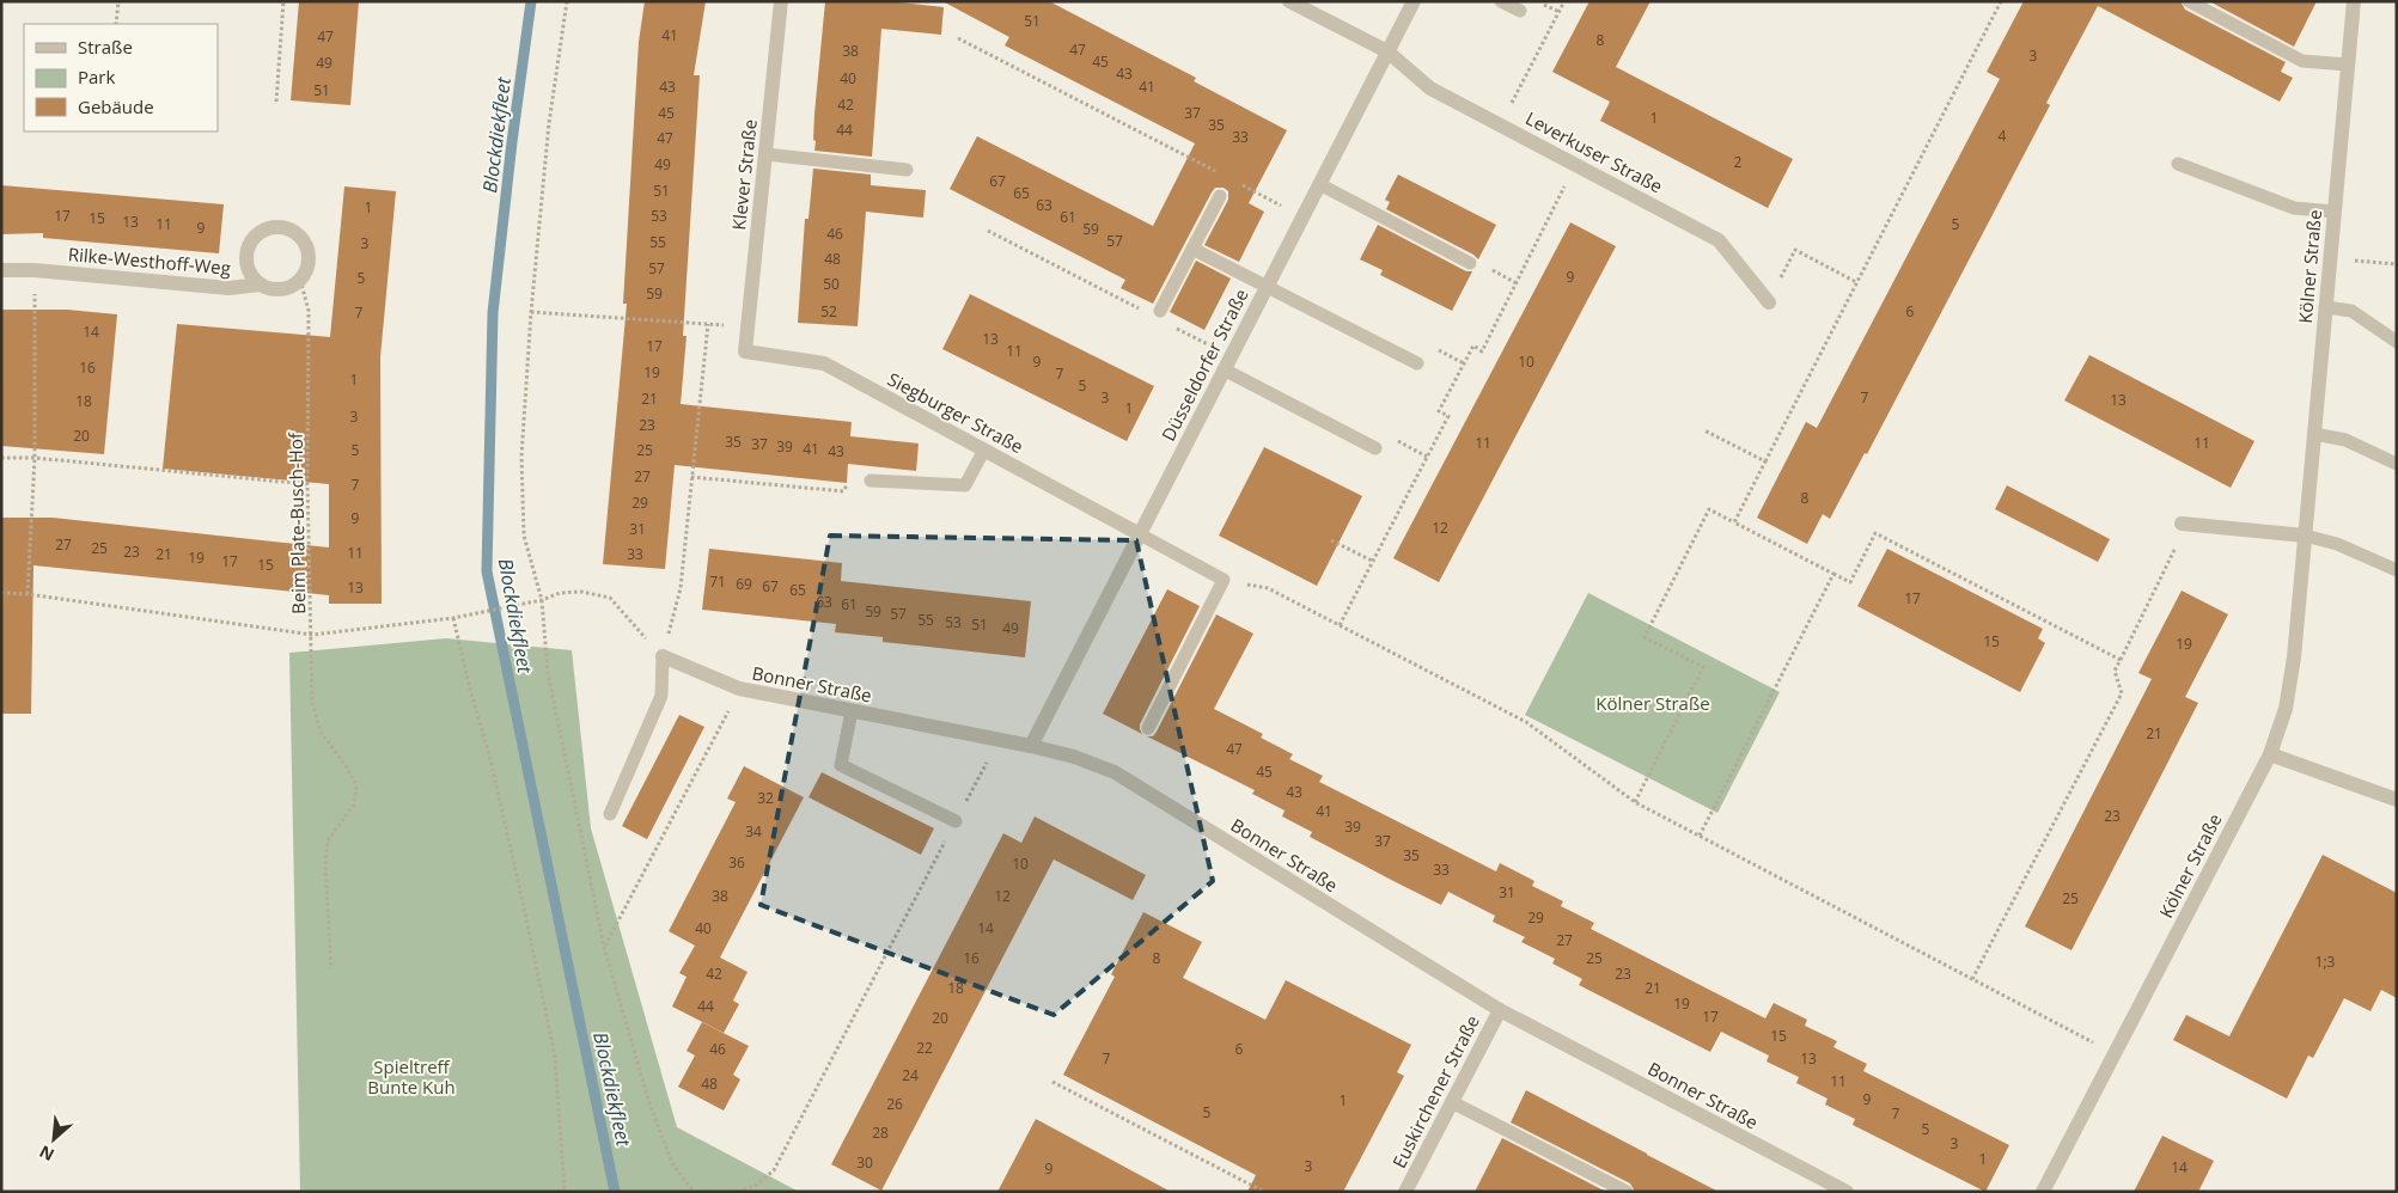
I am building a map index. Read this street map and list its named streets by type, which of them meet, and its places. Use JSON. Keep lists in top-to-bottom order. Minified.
{"streets":{"street":["Leverkuser Straße","Klever Straße","Rilke-Westhoff-Weg","Kölner Straße","Düsseldorfer Straße","Siegburger Straße","Bonner Straße","Euskirchener Straße"],"path":["Beim Plate-Busch-Hof"]},"crossings":[["Leverkuser Straße","Düsseldorfer Straße"],["Klever Straße","Siegburger Straße"],["Rilke-Westhoff-Weg","Beim Plate-Busch-Hof"],["Düsseldorfer Straße","Siegburger Straße"],["Düsseldorfer Straße","Bonner Straße"],["Bonner Straße","Euskirchener Straße"]],"water":["Blockdiekfleet"],"parks":["Kölner Straße","Spieltreff Bunte Kuh"],"house_numbers":["51","41","47","8","47","38","3","45","49","43","40","43","41","51","42","45","37","1","35","44","4","33","47","2","49","67","51","65","63","1","17","53","61","15","13","11","5","9","59","46","57","55","3","48","57","9","5","50","59","52","6","7","14","13","17","11","9","10","16","19","7","1","5","3","7","21","13","18","1","3","23","20","35","11","11","37","39","41","5","25","43","27","7","8","29","9","12","31","27","25","23","11","21","33","19","17","15","71","69","67","13","65","17","63","61","59","57","55","53","51","49","15","19","21","47","45","43","32","41","23","39","34","37","35","36","10","33","31","38","12","25","29","40","14","27","16","8","25","1;3","42","23","18","21","19","44","17","20","15","22","46","6","7","13","24","11","48","9","1","26","5","7","5","28","3","1","30","3","14","9"],"legend":["Straße","Park","Gebäude"],"north":"bottom left"}
